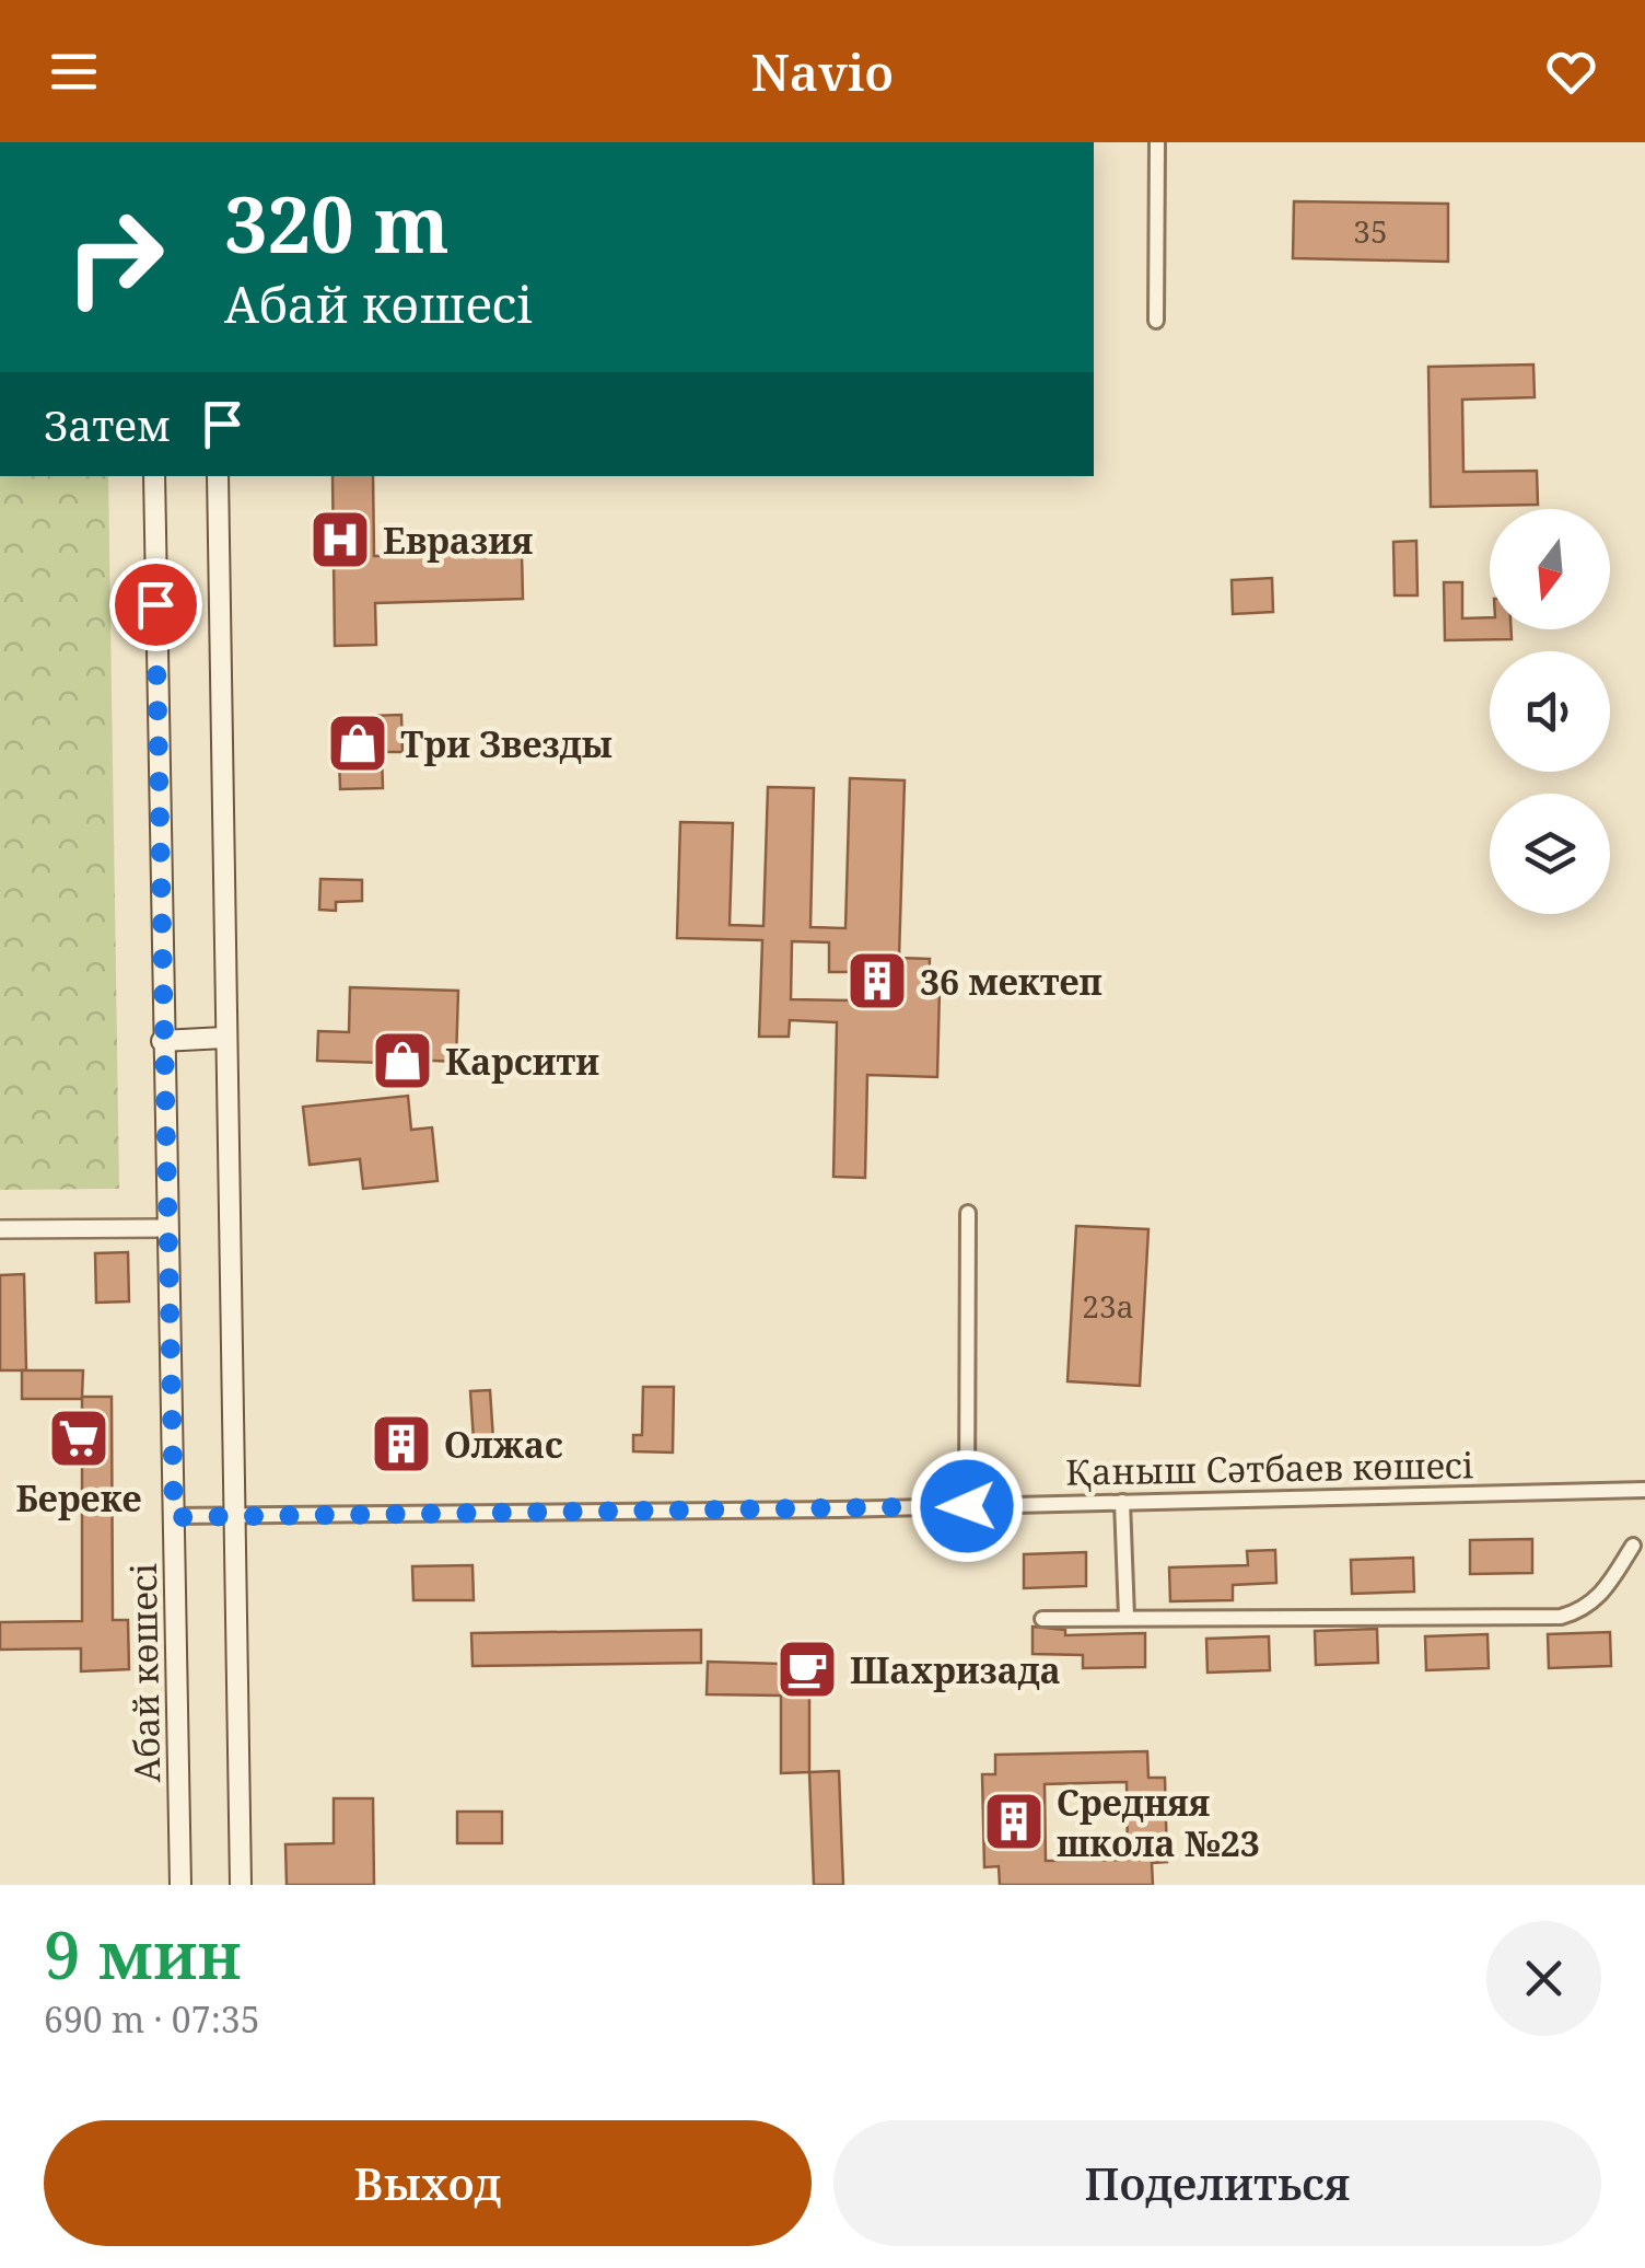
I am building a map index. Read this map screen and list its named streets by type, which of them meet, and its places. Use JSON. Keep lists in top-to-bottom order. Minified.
{"streets":{"main road":["Абай көшесі"],"street":["Қаныш Сәтбаев көшесі"]},"crossings":[["Қаныш Сәтбаев көшесі","Абай көшесі"]],"places":{"hospital":["Евразия"],"shop":["Три Звезды","Карсити"],"building":["36 мектеп","Олжас","Средняя школа №23"],"supermarket":["Береке"],"cafe":["Шахризада"]},"house_numbers":["35","23а"],"north":"bottom","page":{"header":"Navio","turn":["320 m","Абай көшесі"],"then":"Затем","heading":["9 мин","690 m · 07:35"],"buttons":["Выход","Поделиться"]}}
